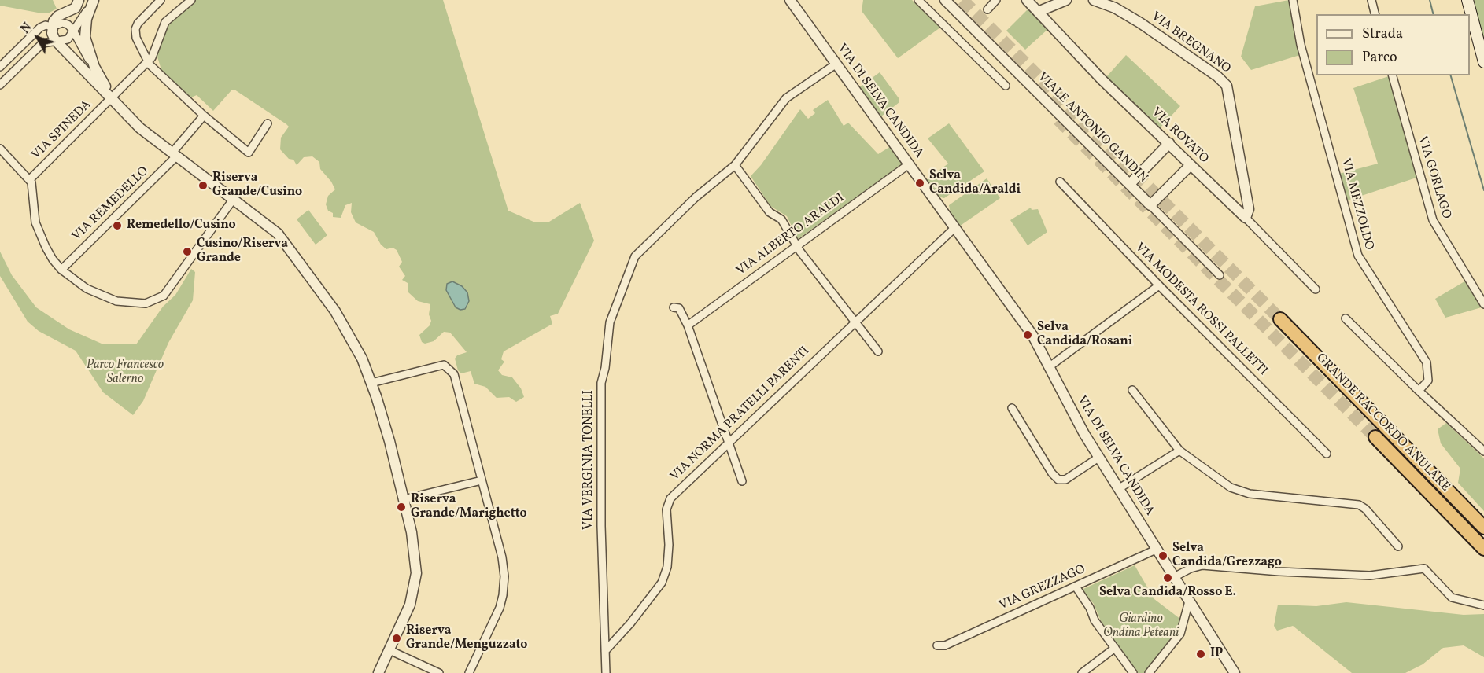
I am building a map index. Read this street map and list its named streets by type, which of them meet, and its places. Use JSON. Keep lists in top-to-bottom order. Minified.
{"streets":{"highway":["GRANDE RACCORDO ANULARE"],"street":["VIA BREGNANO","VIA DI SELVA CANDIDA","VIALE ANTONIO GANDIN","VIA SPINEDA","VIA ROVATO","VIA GORLAGO","VIA REMEDELLO","VIA MEZZOLDO","VIA ALBERTO ARALDI","VIA MODESTA ROSSI PALLETTI","VIA NORMA PRATELLI PARENTI","VIA VERGINIA TONELLI","VIA GREZZAGO"]},"crossings":[["VIA BREGNANO","VIA ROVATO"],["VIA DI SELVA CANDIDA","VIA ALBERTO ARALDI"],["VIA DI SELVA CANDIDA","VIA NORMA PRATELLI PARENTI"],["VIA DI SELVA CANDIDA","VIA VERGINIA TONELLI"],["VIA DI SELVA CANDIDA","VIA GREZZAGO"],["VIA NORMA PRATELLI PARENTI","VIA VERGINIA TONELLI"]],"parks":["Parco Francesco Salerno","Giardino Ondina Peteani"],"places":["Selva Candida/Araldi","Riserva Grande/Cusino","Remedello/Cusino","Cusino/Riserva Grande","Selva Candida/Rosani","Riserva Grande/Marighetto","Selva Candida/Grezzago","Selva Candida/Rosso E.","Riserva Grande/Menguzzato","IP"],"legend":["Strada","Parco"],"north":"top left"}
